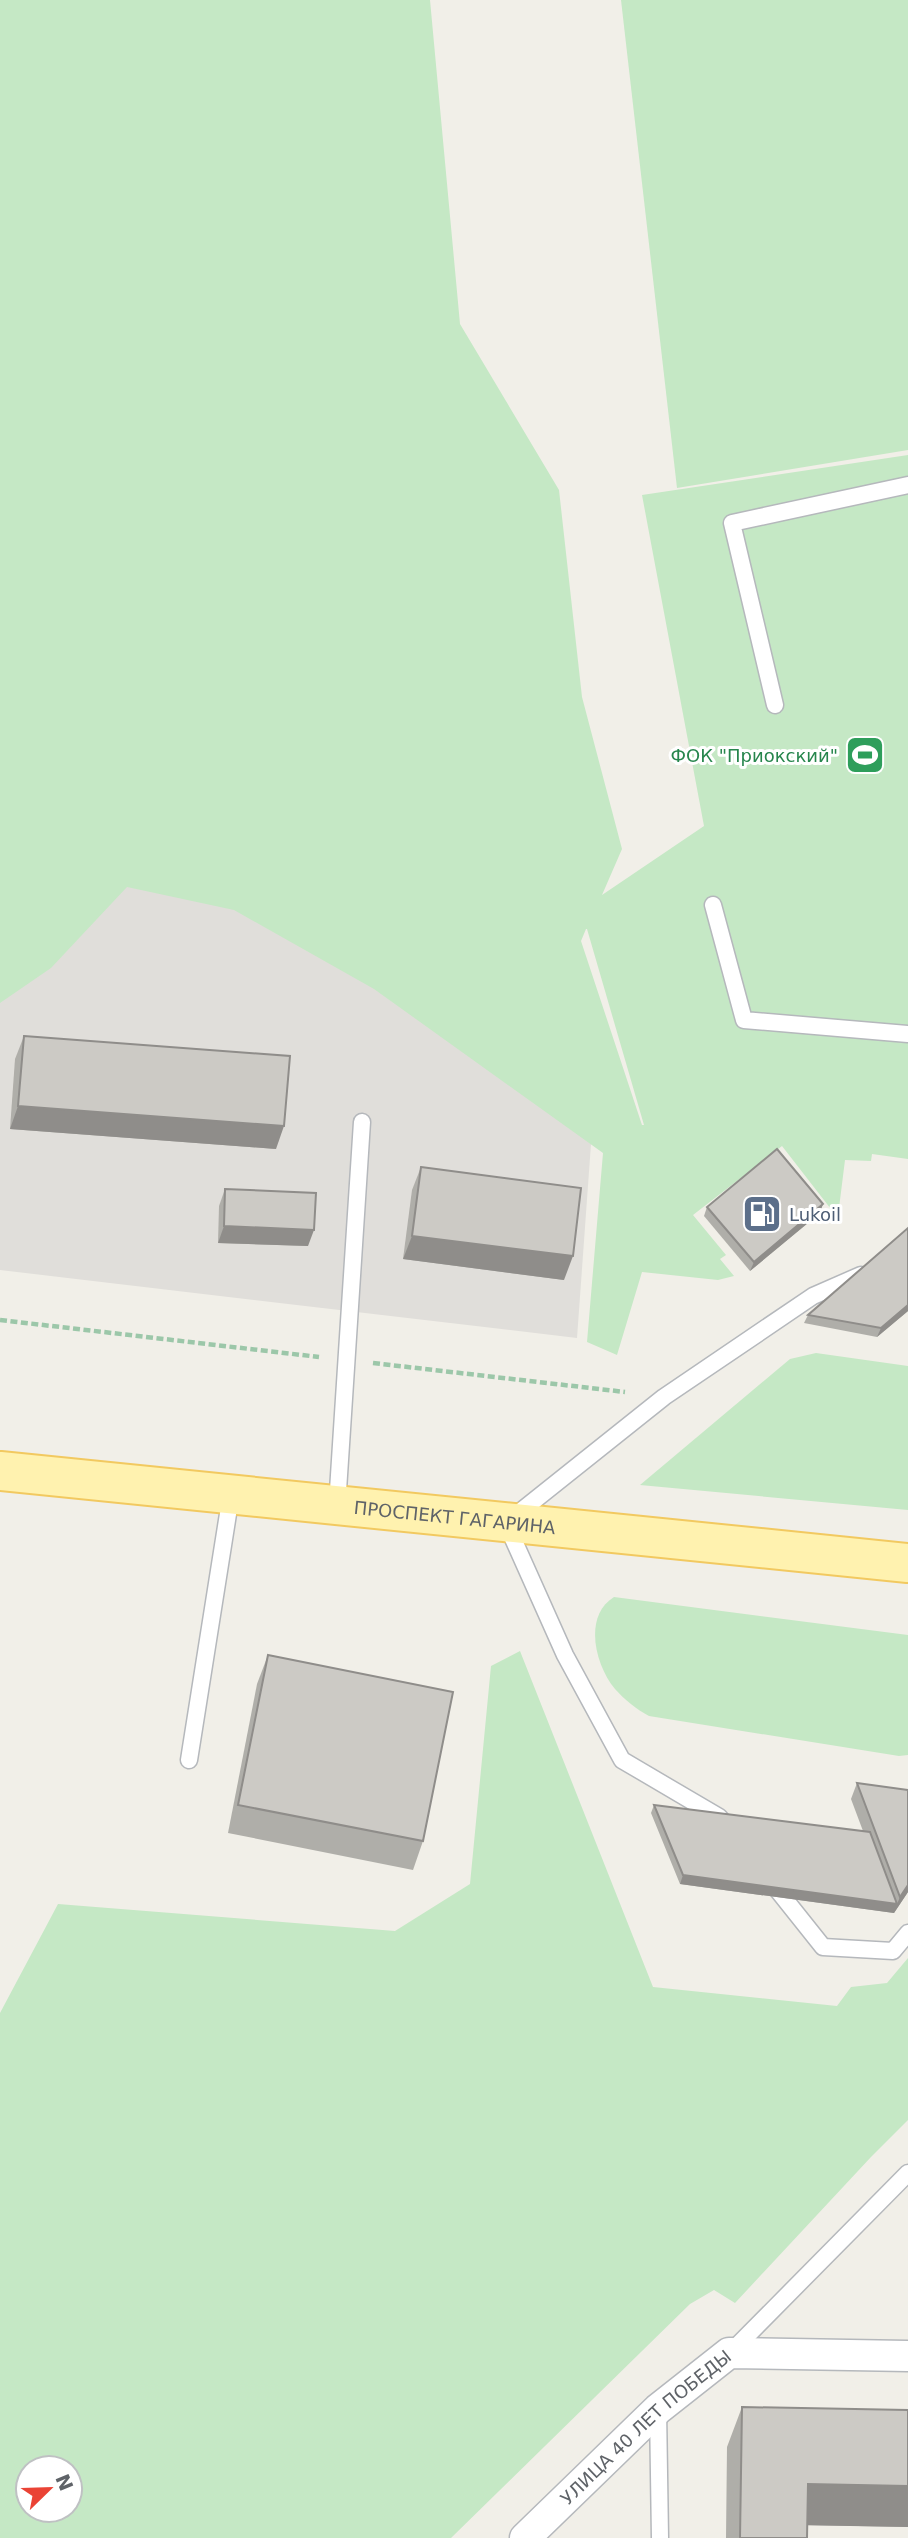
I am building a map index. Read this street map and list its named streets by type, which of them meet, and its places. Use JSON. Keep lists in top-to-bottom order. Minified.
{"streets":{"main road":["ПРОСПЕКТ ГАГАРИНА"],"street":["УЛИЦА 40 ЛЕТ ПОБЕДЫ"]},"places":{"sports":["ФОК \"Приокский\""],"fuel station":["Lukoil"]},"north":"top right"}
